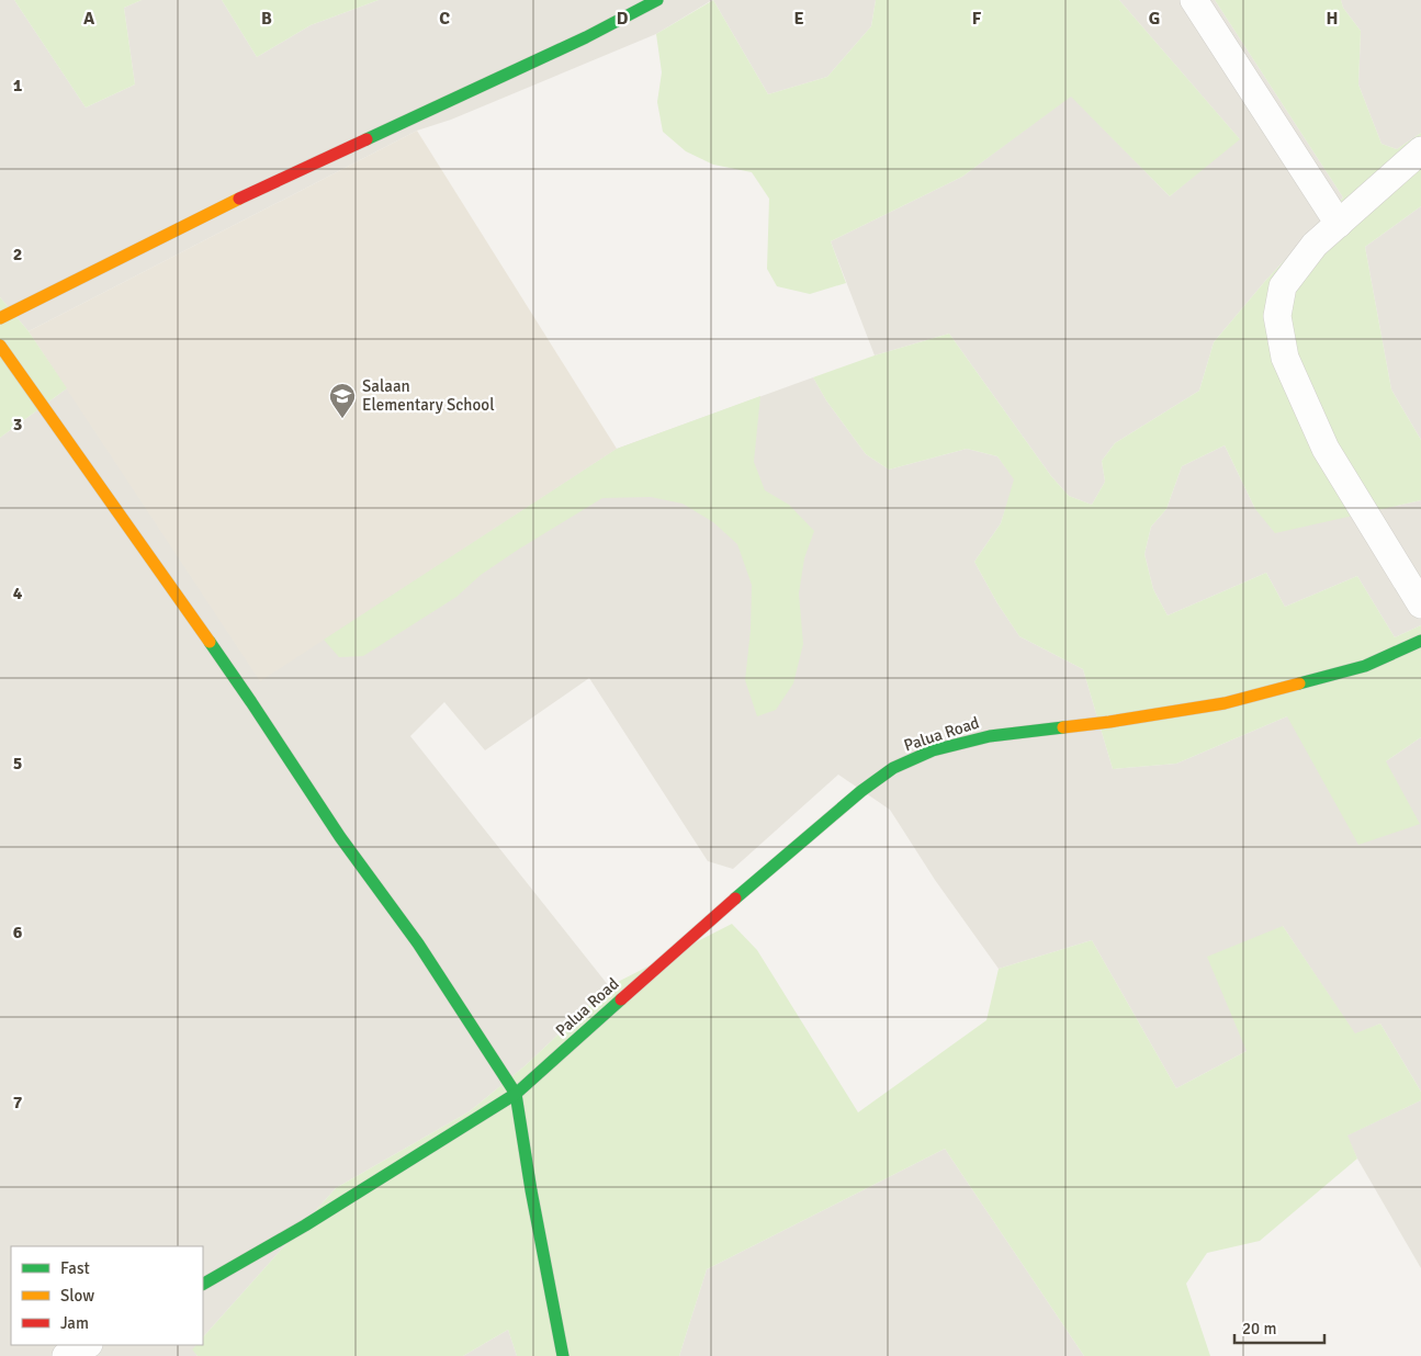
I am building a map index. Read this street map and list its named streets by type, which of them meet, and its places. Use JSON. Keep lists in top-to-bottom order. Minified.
{"streets":{"street":["Palua Road"]},"places":{"school or university":["Salaan Elementary School"]},"legend":["Fast","Slow","Jam"],"scale_bar":"20 m","grid":{"columns":["A","B","C","D","E","F","G","H"],"rows":["1","2","3","4","5","6","7"]}}
